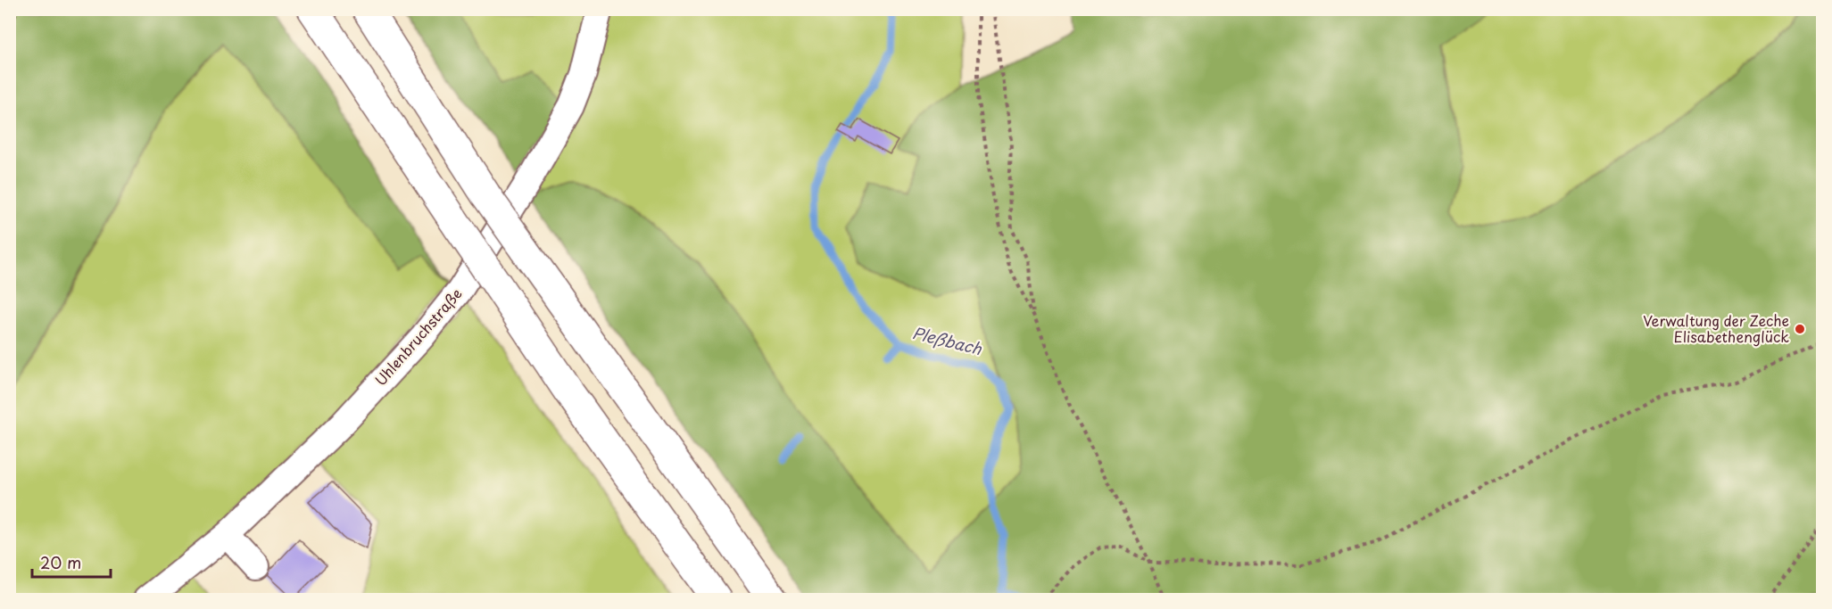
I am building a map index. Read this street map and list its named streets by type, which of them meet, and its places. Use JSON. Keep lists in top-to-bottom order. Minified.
{"streets":{"street":["Uhlenbruchstraße"]},"water":["Pleßbach"],"places":["Verwaltung der Zeche Elisabethenglück"],"scale_bar":"20 m"}
